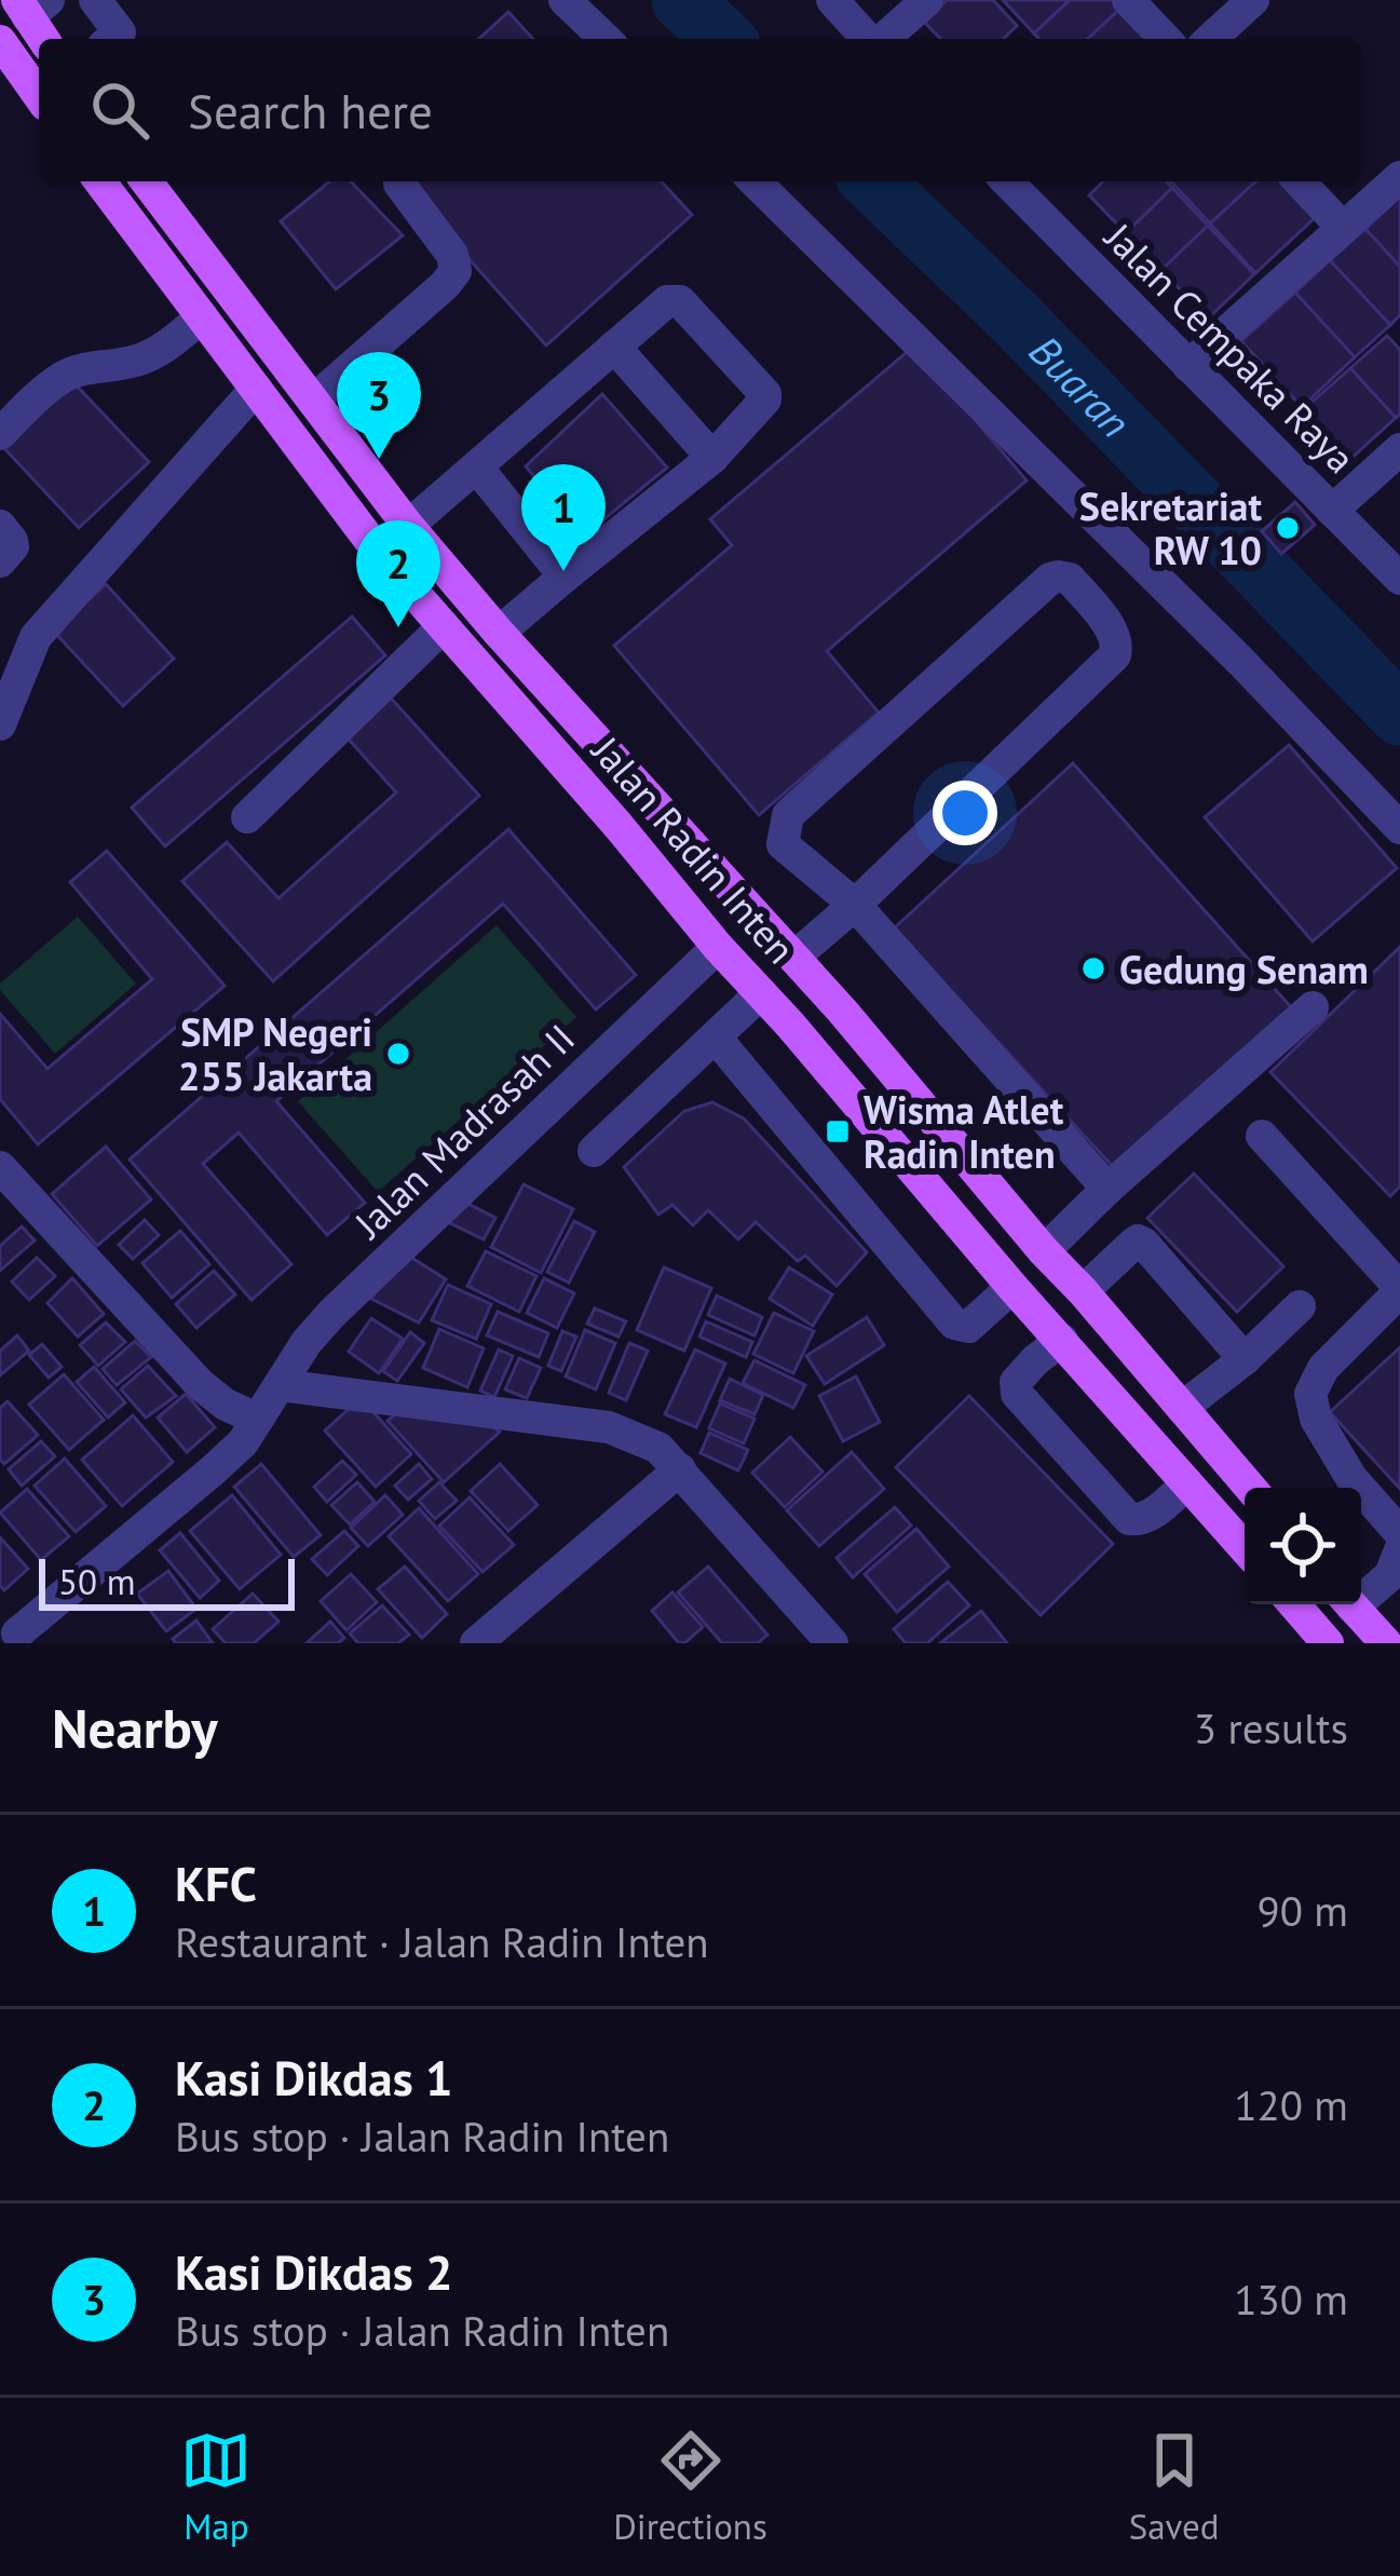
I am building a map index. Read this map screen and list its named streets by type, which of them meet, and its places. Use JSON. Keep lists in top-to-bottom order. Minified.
{"streets":{"main road":["Jalan Radin Inten"],"street":["Jalan Cempaka Raya","Jalan Madrasah II"]},"crossings":[["Jalan Radin Inten","Jalan Madrasah II"]],"water":["Buaran"],"places":{"other":["Sekretariat RW 10","Gedung Senam","SMP Negeri 255 Jakarta"],"transit":["Wisma Atlet Radin Inten"]},"scale_bar":"50 m","page":{"search":"Search here","pins":["3","1","2"],"scale":"50 m","heading":["Nearby","3 results"],"list":[{"mark":"1","name":"KFC","note":"Restaurant · Jalan Radin Inten","value":"90 m"},{"mark":"2","name":"Kasi Dikdas 1","note":"Bus stop · Jalan Radin Inten","value":"120 m"},{"mark":"3","name":"Kasi Dikdas 2","note":"Bus stop · Jalan Radin Inten","value":"130 m"}],"nav":["Map","Directions","Saved"]}}
